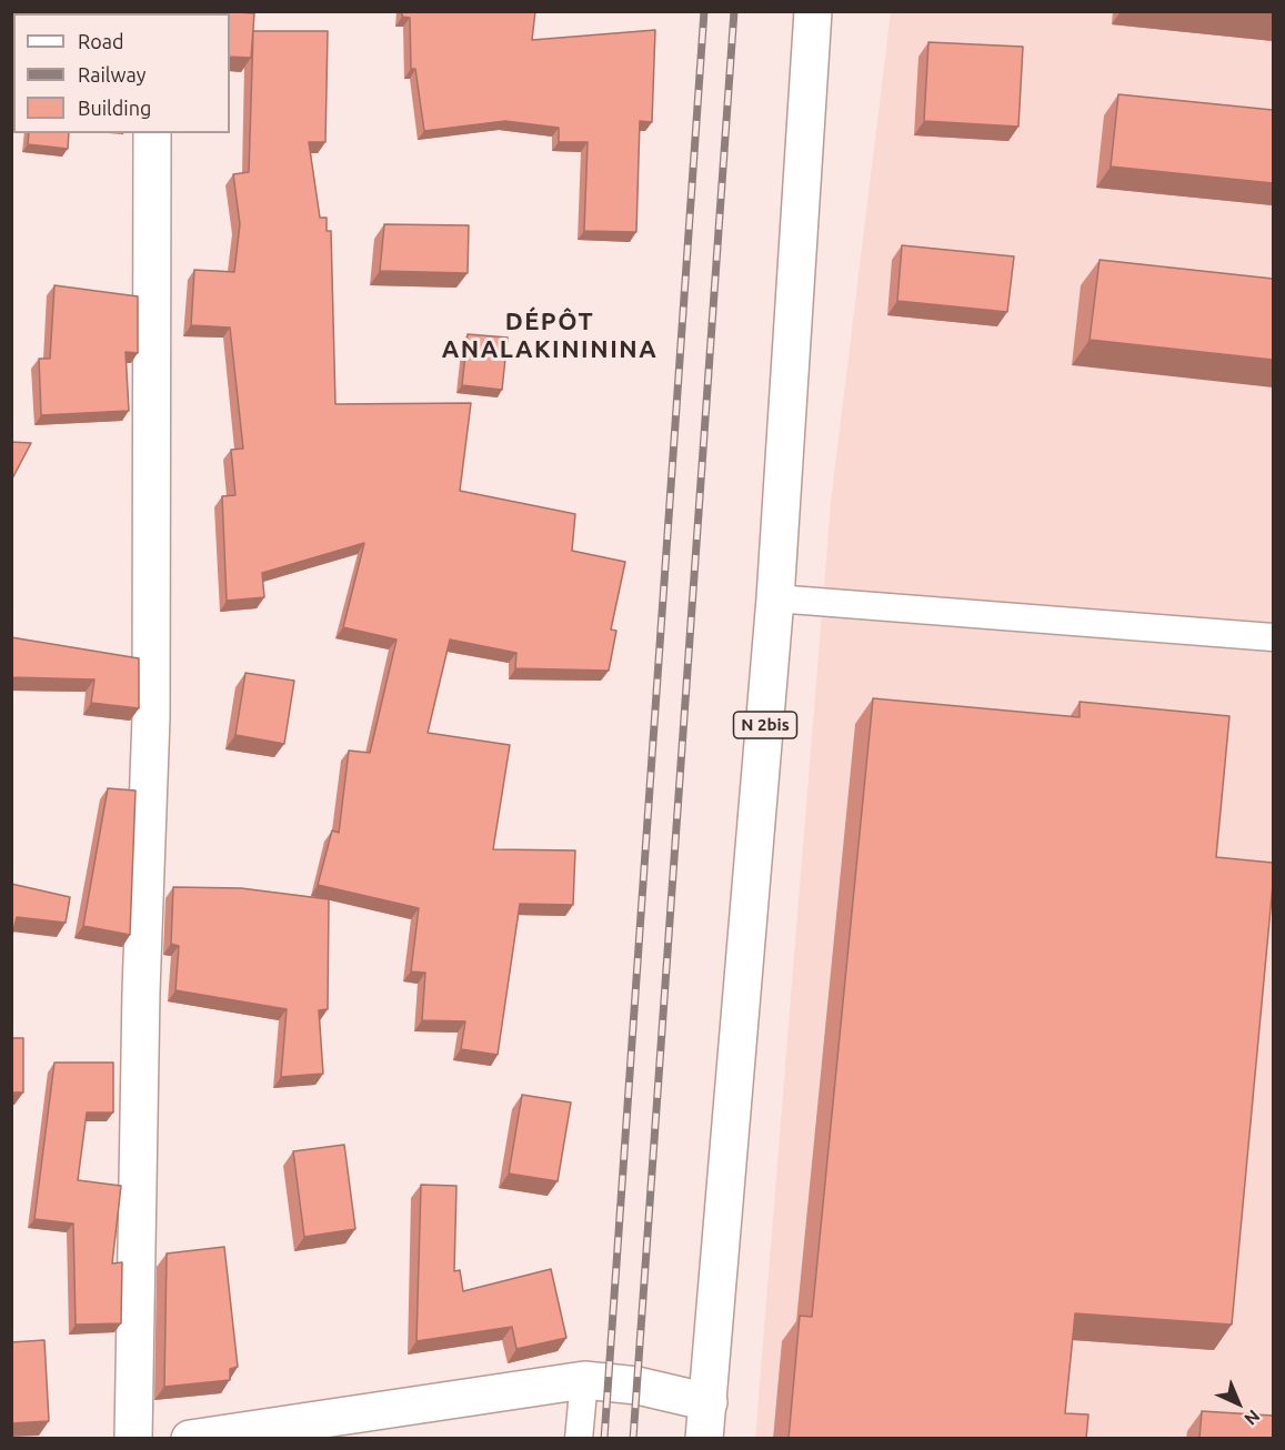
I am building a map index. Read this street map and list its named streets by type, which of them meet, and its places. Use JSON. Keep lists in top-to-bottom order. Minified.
{"streets":{"street":["N 2bis"]},"districts":["DÉPÔT ANALAKINININA"],"legend":["Road","Railway","Building"],"north":"bottom right"}
